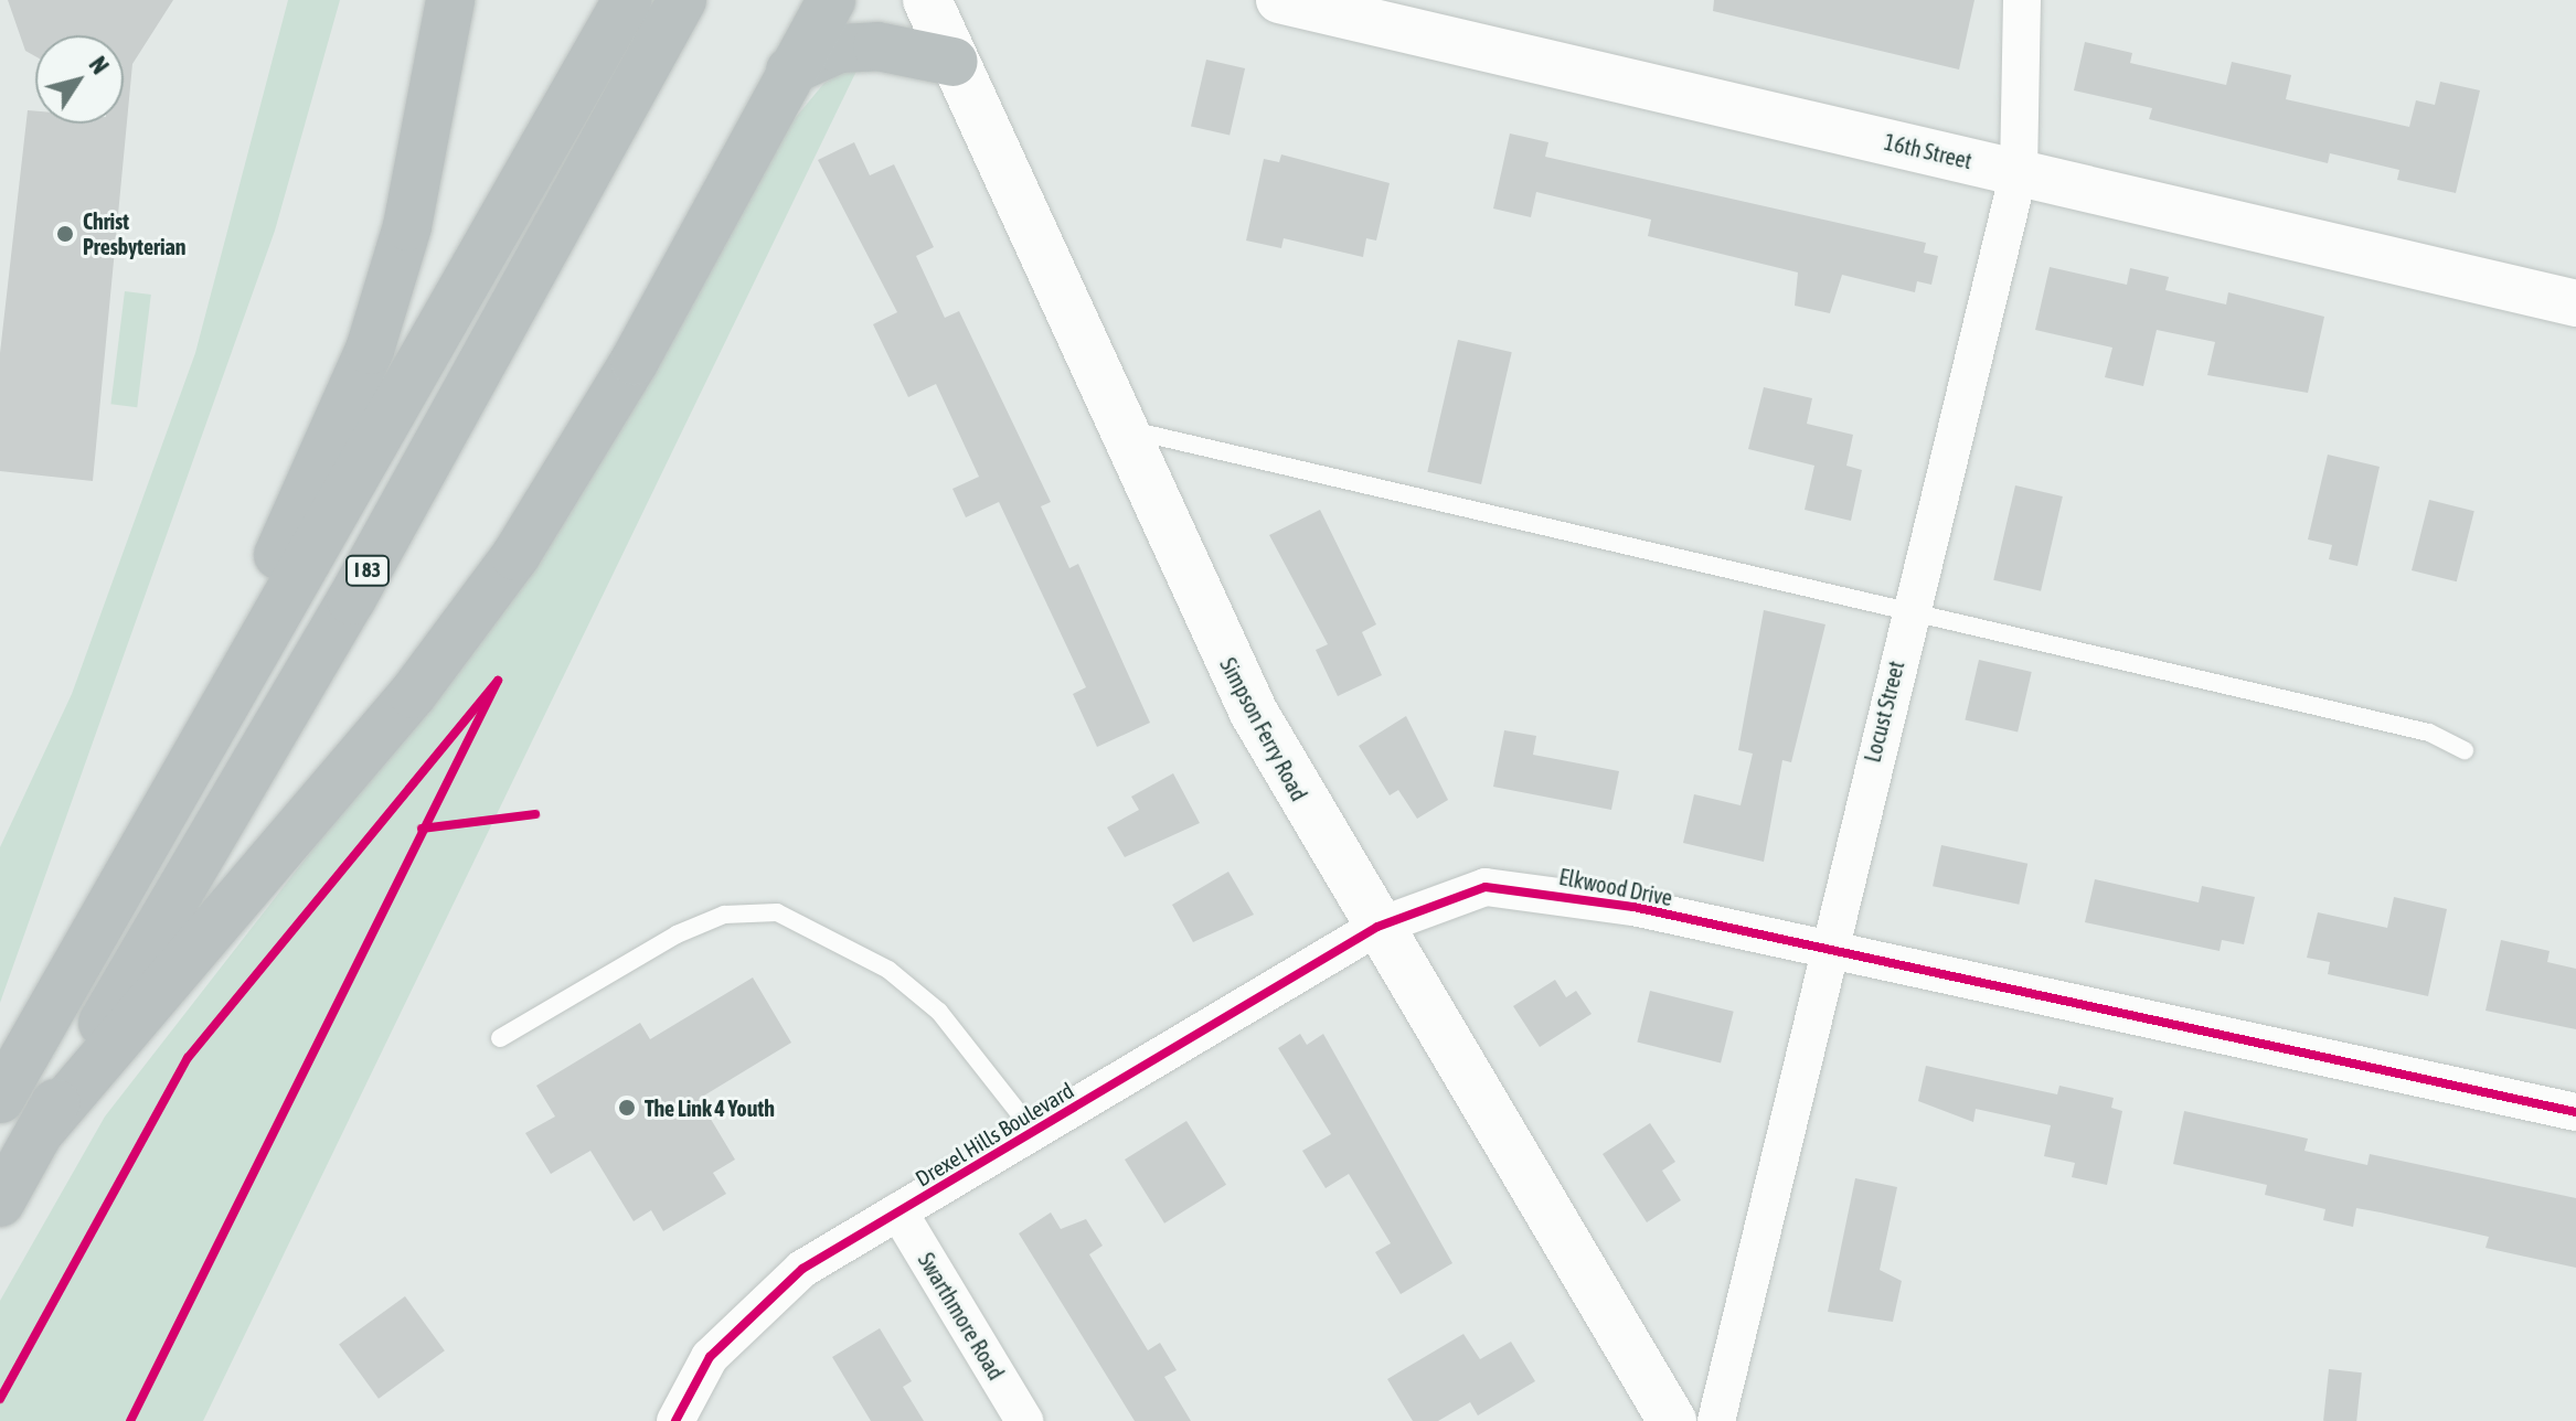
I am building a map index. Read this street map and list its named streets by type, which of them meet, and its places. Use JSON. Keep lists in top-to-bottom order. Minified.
{"streets":{"highway":["I 83"],"main road":["Simpson Ferry Road"],"street":["16th Street","Locust Street","Elkwood Drive","Drexel Hills Boulevard","Swarthmore Road"]},"crossings":[["16th Street","Locust Street"],["Locust Street","Elkwood Drive"],["Simpson Ferry Road","Elkwood Drive"],["Simpson Ferry Road","Drexel Hills Boulevard"],["Elkwood Drive","Drexel Hills Boulevard"],["Drexel Hills Boulevard","Swarthmore Road"]],"places":["Christ Presbyterian","The Link 4 Youth"],"north":"top right"}
